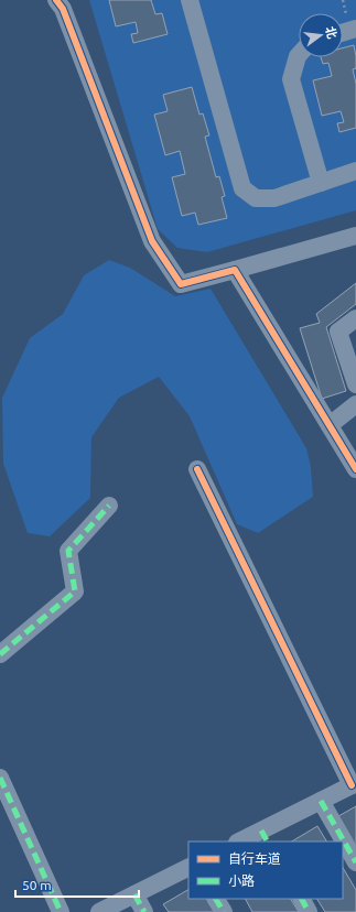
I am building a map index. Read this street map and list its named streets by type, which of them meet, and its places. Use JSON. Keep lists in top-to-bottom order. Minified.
{"legend":["自行车道","小路"],"scale_bar":"50 m","north":"right"}
